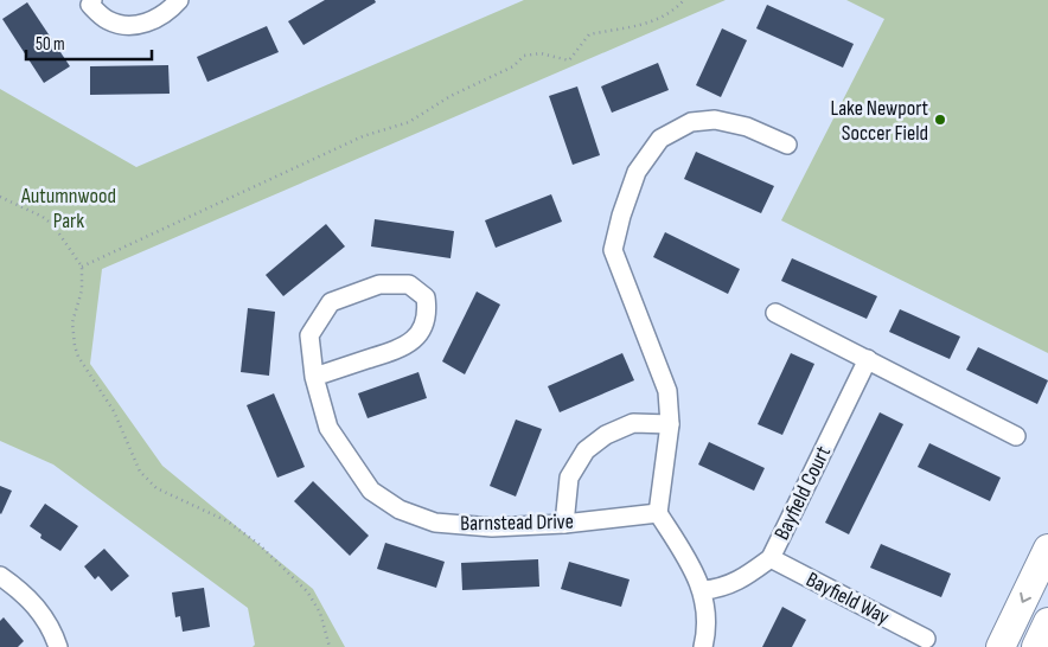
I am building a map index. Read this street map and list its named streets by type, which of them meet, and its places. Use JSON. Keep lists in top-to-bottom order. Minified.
{"streets":{"street":["Bayfield Court","Barnstead Drive","Bayfield Way"]},"crossings":[["Bayfield Court","Bayfield Way"]],"parks":["Autumnwood Park"],"places":["Lake Newport Soccer Field"],"scale_bar":"50 m"}
